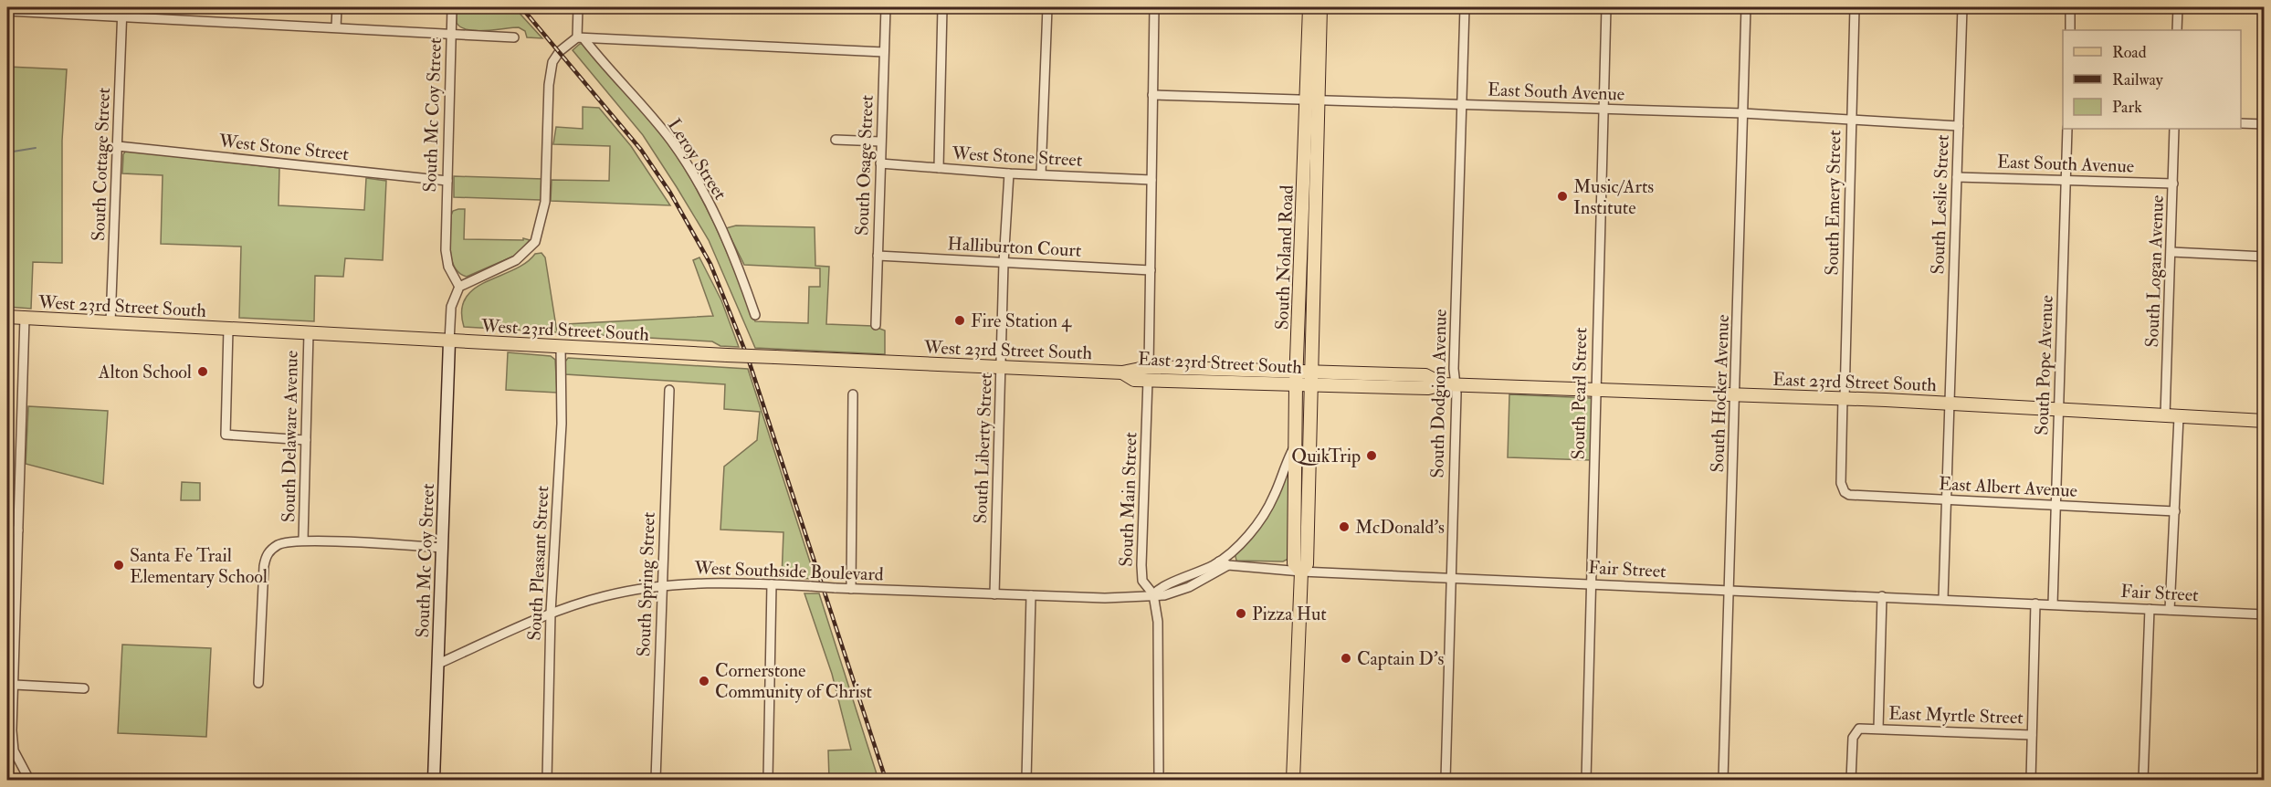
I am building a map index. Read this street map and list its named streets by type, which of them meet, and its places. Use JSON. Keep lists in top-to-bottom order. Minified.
{"streets":{"main road":["South Noland Road","West 23rd Street South","East 23rd Street South"],"street":["East South Avenue","South Mc Coy Street","West Stone Street","Leroy Street","South Cottage Street","South Osage Street","South Emery Street","South Leslie Street","Halliburton Court","South Logan Avenue","South Pope Avenue","South Dodgion Avenue","South Pearl Street","South Hocker Avenue","South Delaware Avenue","South Liberty Street","East Albert Avenue","South Main Street","South Pleasant Street","Fair Street","West Southside Boulevard","South Spring Street","East Myrtle Street"]},"crossings":[["East South Avenue","South Emery Street"],["East South Avenue","South Leslie Street"],["East South Avenue","South Noland Road"],["East South Avenue","South Logan Avenue"],["East South Avenue","South Pope Avenue"],["East South Avenue","South Dodgion Avenue"],["East South Avenue","South Pearl Street"],["East South Avenue","South Hocker Avenue"],["East South Avenue","South Main Street"],["South Mc Coy Street","West Stone Street"],["South Mc Coy Street","West 23rd Street South"],["South Mc Coy Street","West Southside Boulevard"],["West Stone Street","South Cottage Street"],["West Stone Street","South Osage Street"],["West Stone Street","South Liberty Street"],["West Stone Street","South Main Street"],["South Cottage Street","West 23rd Street South"],["South Osage Street","Halliburton Court"],["South Emery Street","East 23rd Street South"],["South Emery Street","East Albert Avenue"],["South Leslie Street","East 23rd Street South"],["South Leslie Street","East Albert Avenue"],["South Leslie Street","Fair Street"],["Halliburton Court","South Liberty Street"],["Halliburton Court","South Main Street"],["South Noland Road","East 23rd Street South"],["South Noland Road","Fair Street"],["South Logan Avenue","East 23rd Street South"],["West 23rd Street South","East 23rd Street South"],["West 23rd Street South","South Delaware Avenue"],["West 23rd Street South","South Liberty Street"],["West 23rd Street South","South Pleasant Street"],["East 23rd Street South","South Pope Avenue"],["East 23rd Street South","South Dodgion Avenue"],["East 23rd Street South","South Pearl Street"],["East 23rd Street South","South Hocker Avenue"],["East 23rd Street South","South Main Street"],["South Pope Avenue","East Albert Avenue"],["South Pope Avenue","Fair Street"],["South Dodgion Avenue","Fair Street"],["South Pearl Street","Fair Street"],["South Hocker Avenue","Fair Street"],["South Liberty Street","West Southside Boulevard"],["South Main Street","West Southside Boulevard"],["South Pleasant Street","West Southside Boulevard"],["West Southside Boulevard","South Spring Street"]],"places":["Music/Arts Institute","Fire Station 4","Alton School","QuikTrip","McDonald's","Santa Fe Trail Elementary School","Pizza Hut","Captain D's","Cornerstone Community of Christ"],"legend":["Road","Railway","Park"]}
